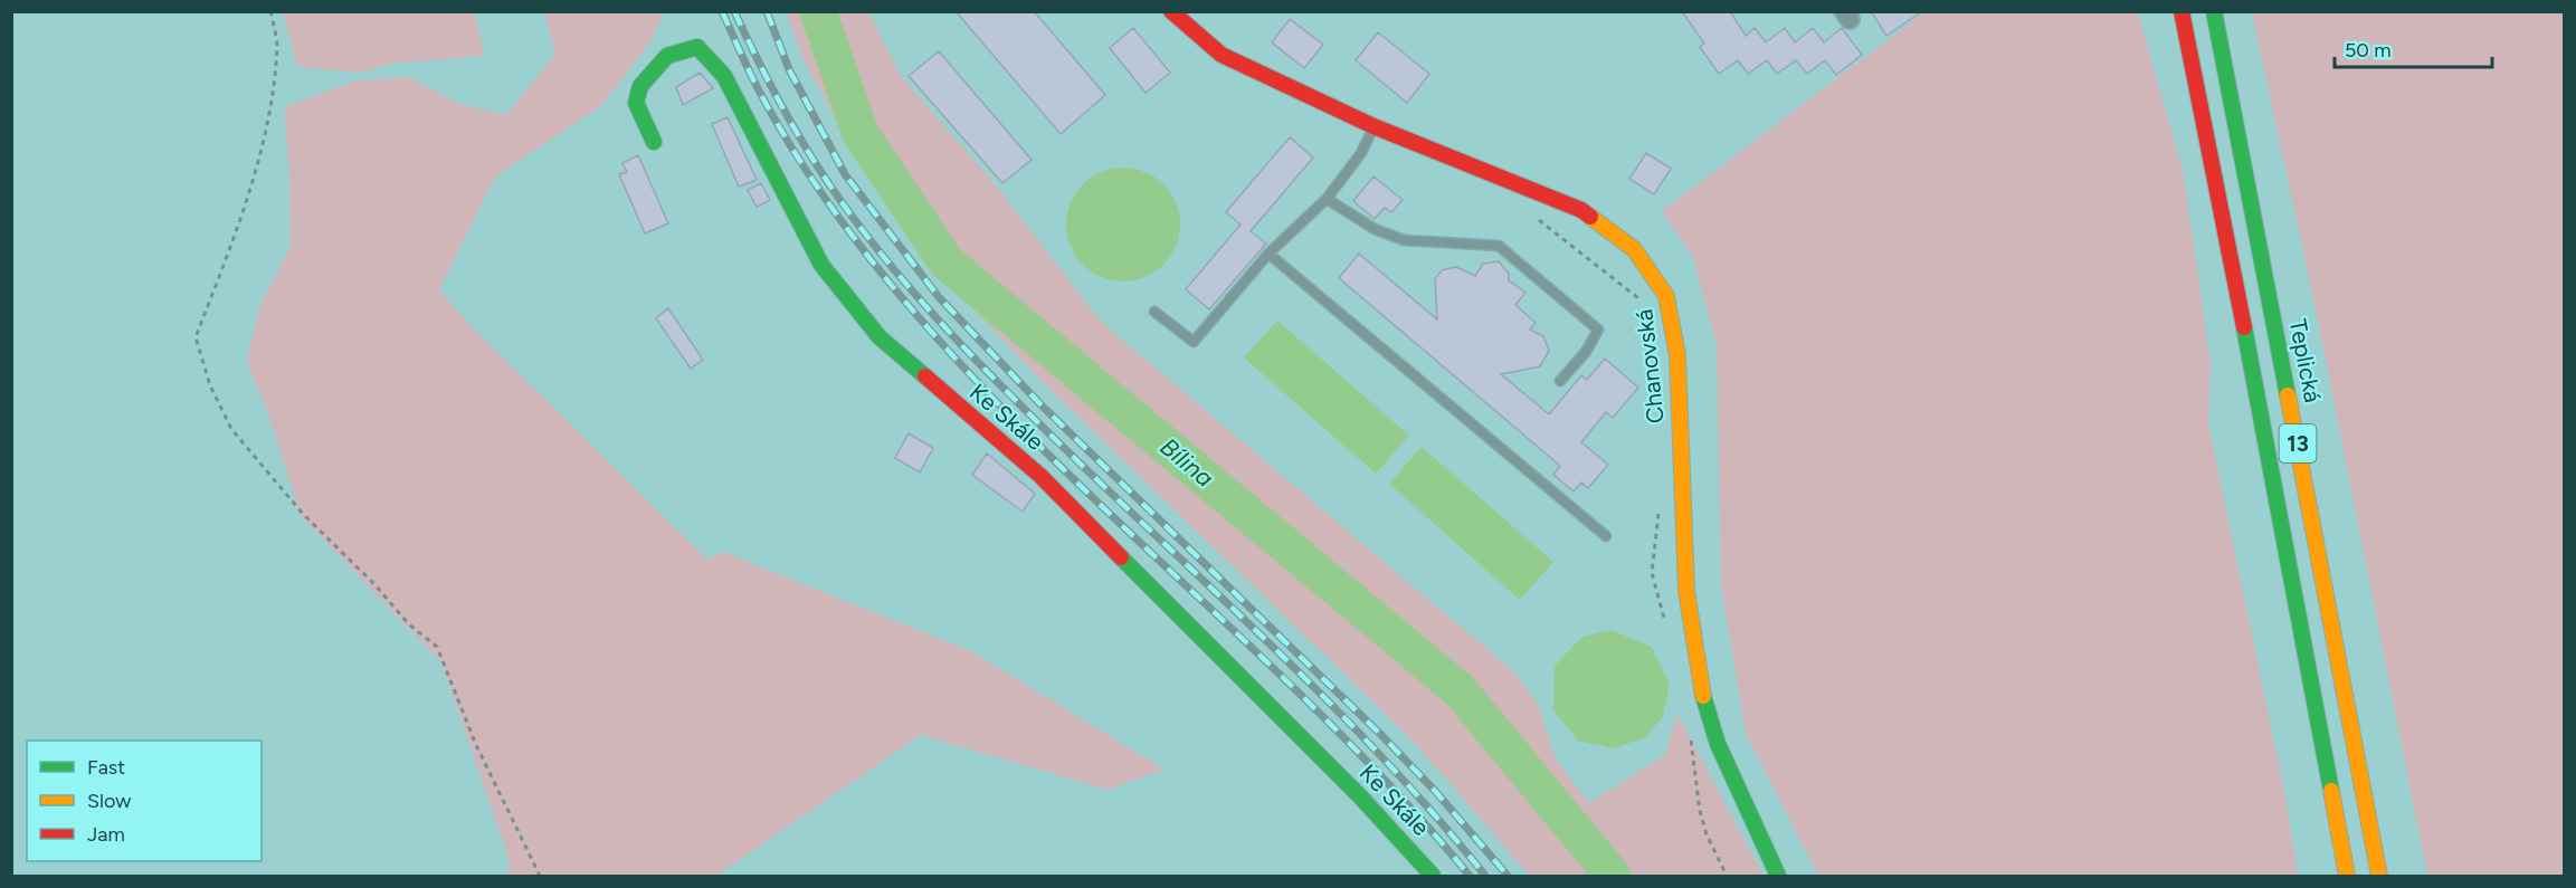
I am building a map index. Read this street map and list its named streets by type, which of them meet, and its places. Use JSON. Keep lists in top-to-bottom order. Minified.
{"streets":{"main road":["Teplická","Chanovská","Ke Skále","13"]},"water":["Bílina"],"legend":["Fast","Slow","Jam"],"scale_bar":"50 m"}
